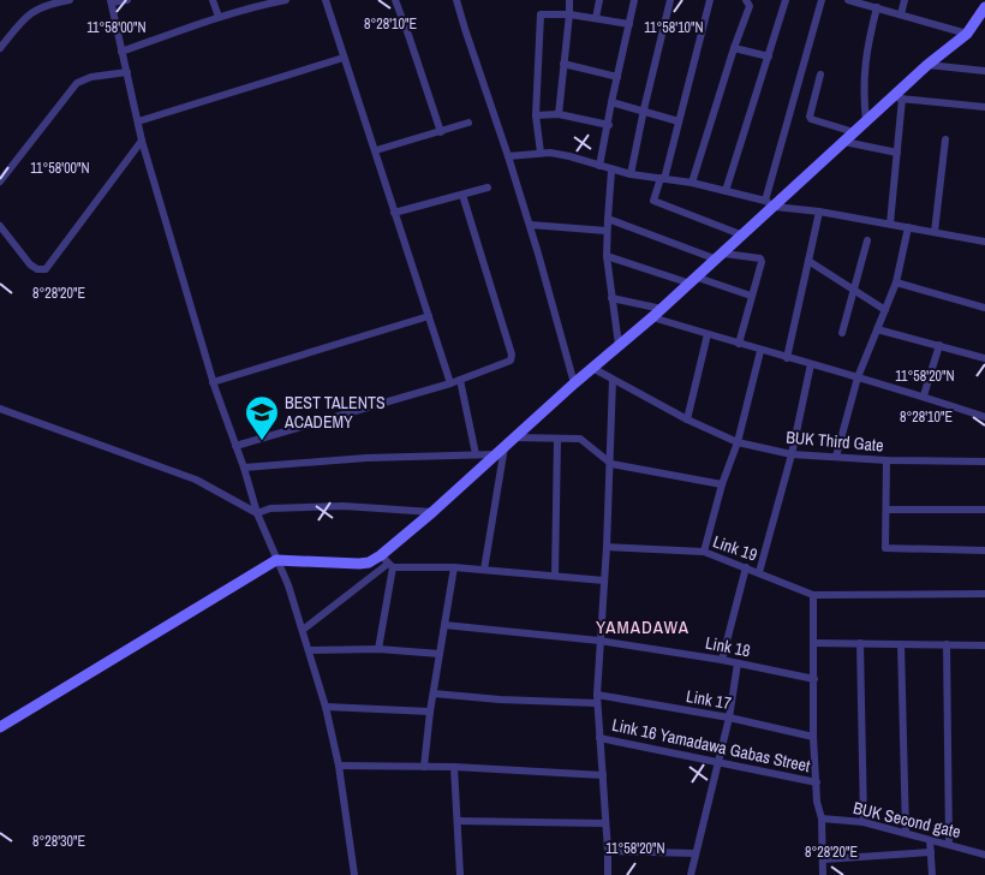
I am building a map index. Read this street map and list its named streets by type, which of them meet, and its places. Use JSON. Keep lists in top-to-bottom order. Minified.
{"streets":{"street":["BUK Third Gate","Link 19","Link 18","Link 17","Link 16 Yamadawa Gabas Street","BUK Second gate"]},"districts":["YAMADAWA"],"places":{"school or university":["BEST TALENTS ACADEMY"]},"coordinates":["8°28'10\"E","11°58'00\"N","11°58'10\"N","8°28'20\"E","11°58'20\"N","8°28'30\"E"]}
